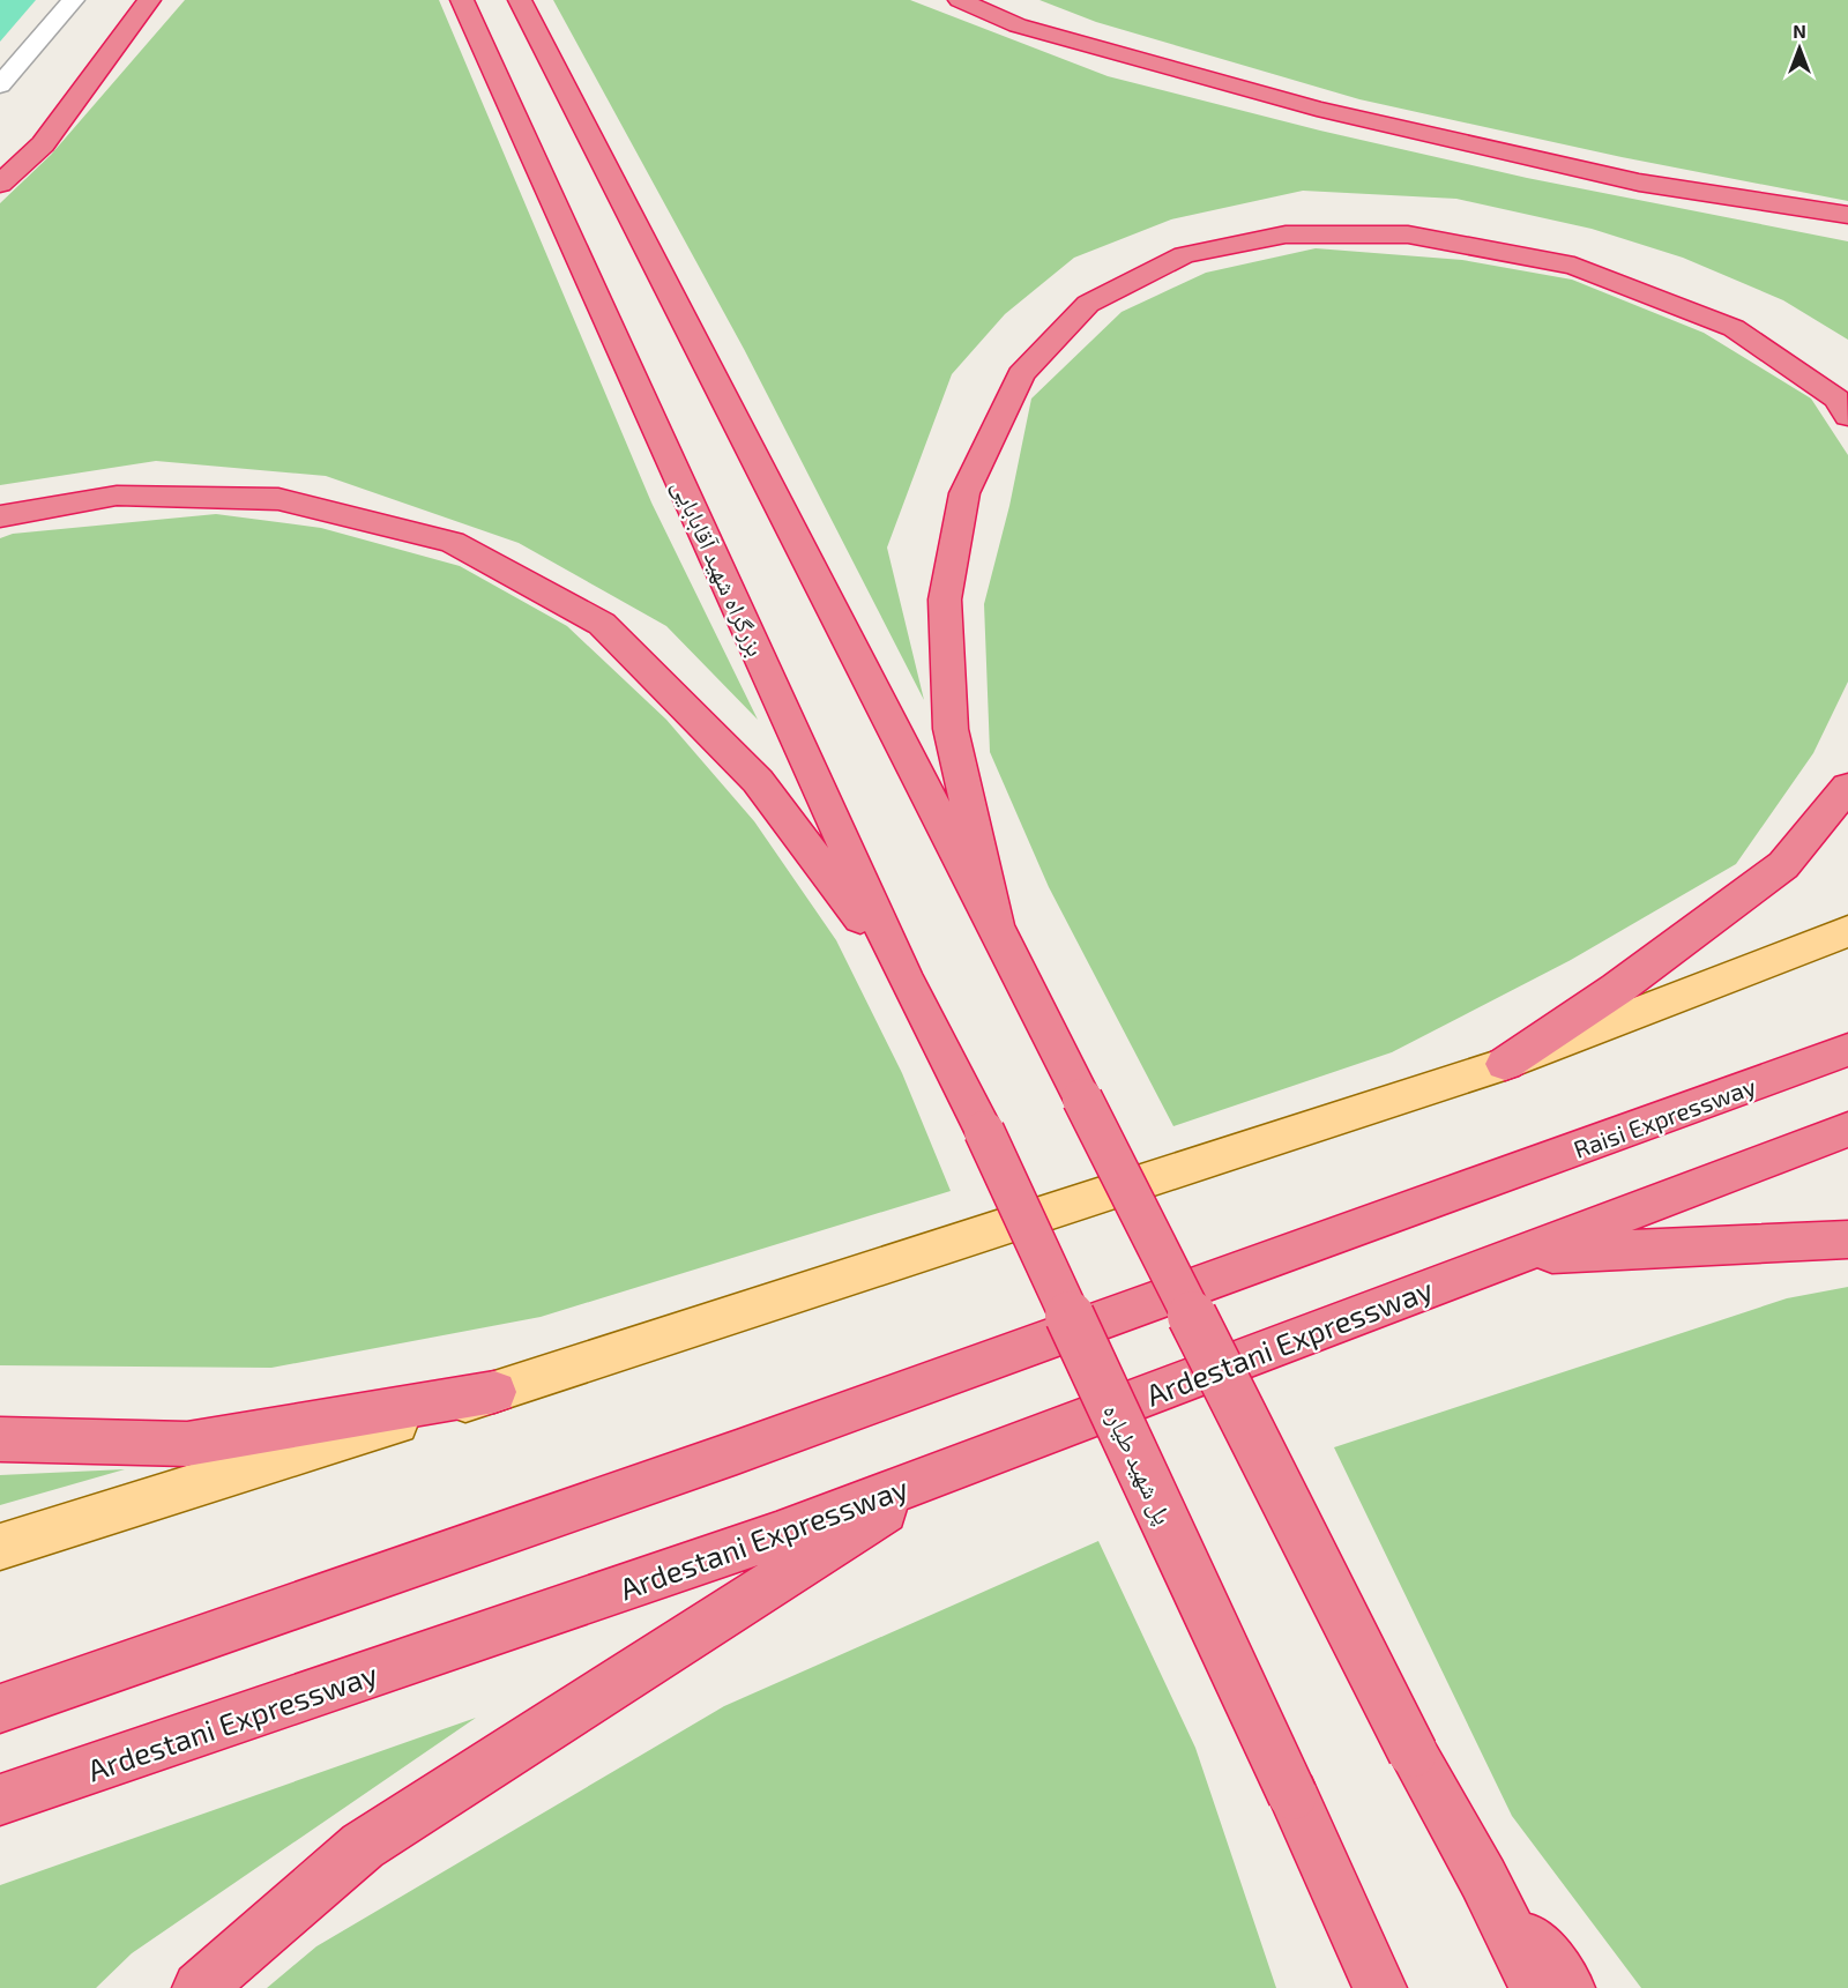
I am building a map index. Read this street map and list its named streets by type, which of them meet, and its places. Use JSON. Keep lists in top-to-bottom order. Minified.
{"streets":{"highway":["بزرگراه شهید آقابابایی","Raisi Expressway","Ardestani Expressway","پل شهید طیاره"]},"crossings":[["بزرگراه شهید آقابابایی","پل شهید طیاره"]],"north":"top"}
